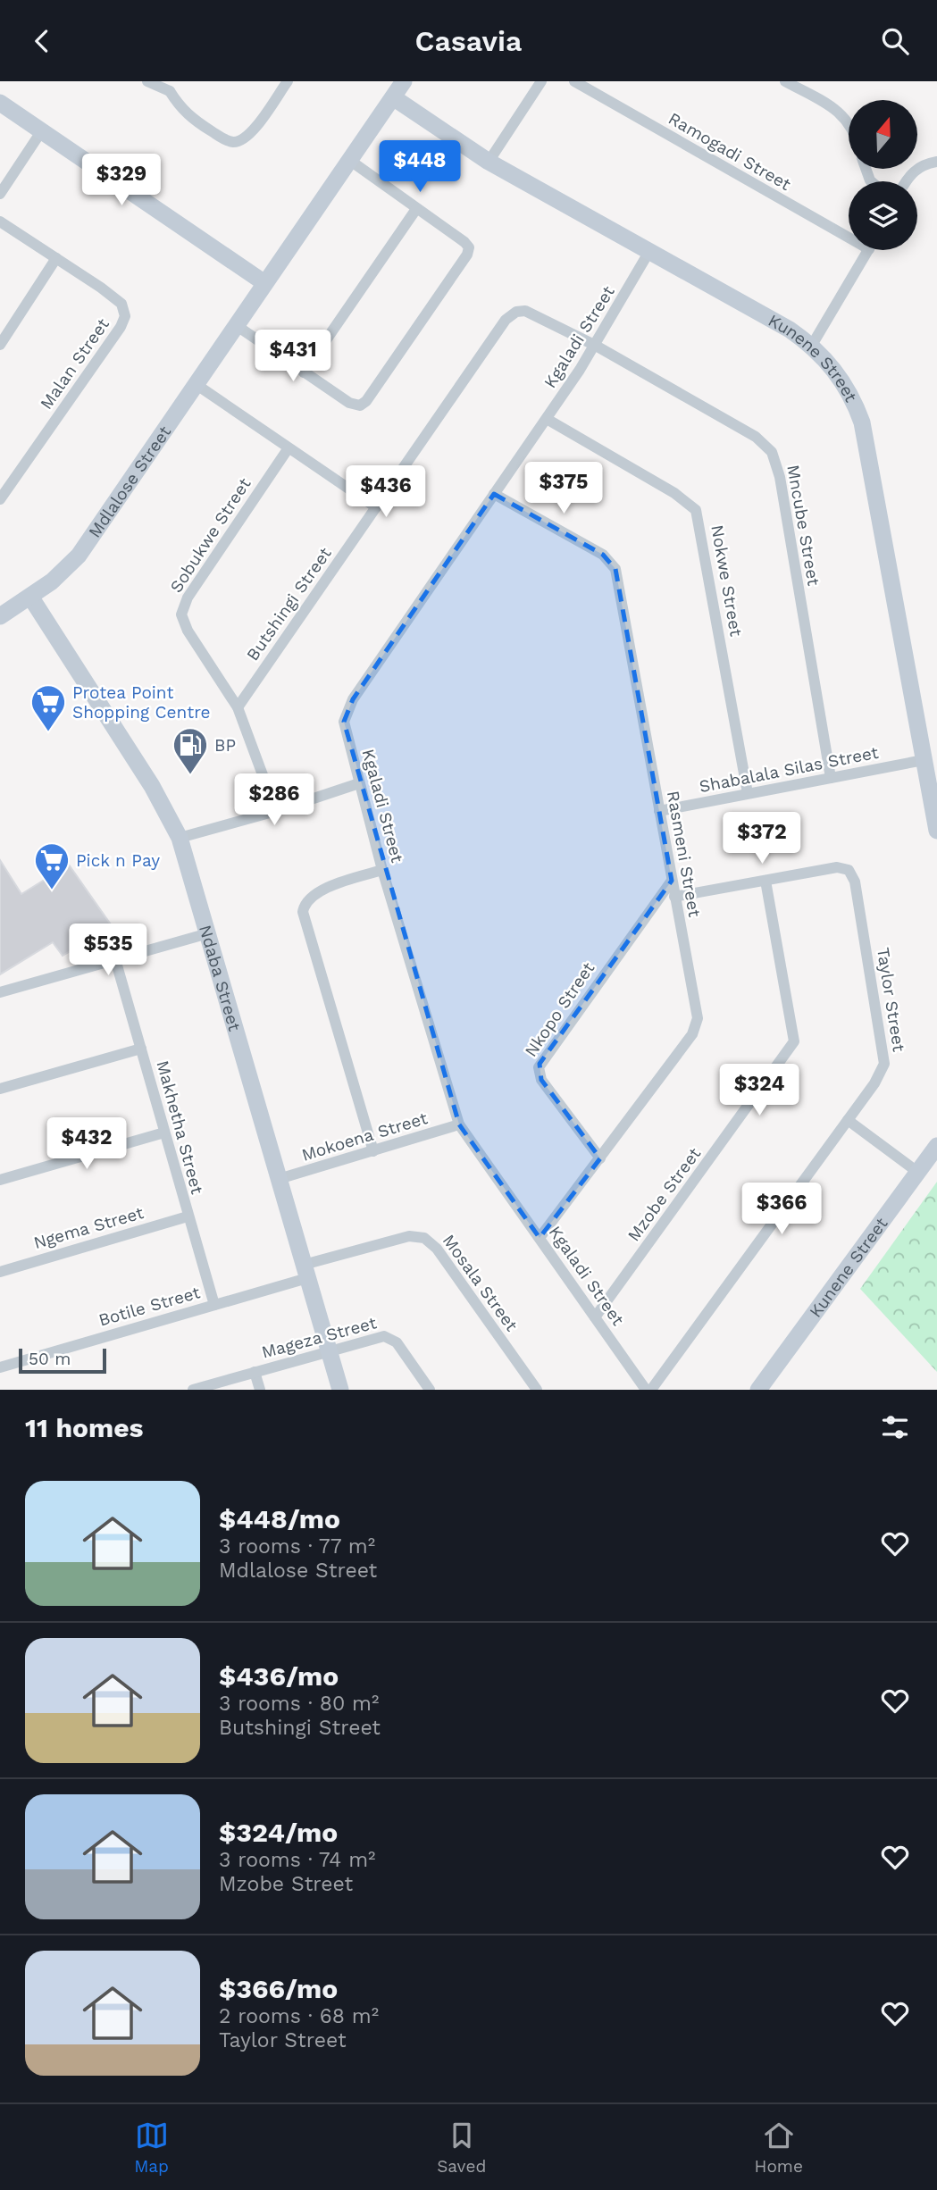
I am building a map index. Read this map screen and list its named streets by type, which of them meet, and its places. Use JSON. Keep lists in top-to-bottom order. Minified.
{"streets":{"street":["Ramogadi Street","Kgaladi Street","Kunene Street","Malan Street","Mdlalose Street","Mncube Street","Sobukwe Street","Nokwe Street","Butshingi Street","Shabalala Silas Street","Rasmeni Street","Ndaba Street","Taylor Street","Nkopo Street","Makhetha Street","Mokoena Street","Mzobe Street","Ngema Street","Mosala Street","Botile Street","Mageza Street"]},"crossings":[["Kgaladi Street","Kunene Street"],["Kgaladi Street","Mncube Street"],["Kgaladi Street","Nokwe Street"],["Kgaladi Street","Rasmeni Street"],["Kgaladi Street","Mokoena Street"],["Kgaladi Street","Mzobe Street"],["Kunene Street","Mdlalose Street"],["Kunene Street","Shabalala Silas Street"],["Mdlalose Street","Ndaba Street"],["Mncube Street","Butshingi Street"],["Mncube Street","Shabalala Silas Street"],["Sobukwe Street","Butshingi Street"],["Nokwe Street","Shabalala Silas Street"],["Shabalala Silas Street","Rasmeni Street"],["Rasmeni Street","Taylor Street"],["Rasmeni Street","Nkopo Street"],["Ndaba Street","Mokoena Street"],["Ndaba Street","Mosala Street"],["Ndaba Street","Botile Street"],["Ndaba Street","Mageza Street"],["Taylor Street","Mzobe Street"],["Makhetha Street","Ngema Street"],["Makhetha Street","Botile Street"],["Mosala Street","Botile Street"]],"places":{"supermarket":["Protea Point Shopping Centre","Pick n Pay"],"fuel station":["BP"]},"scale_bar":"50 m","north":"top","page":{"header":"Casavia","price":["$448","$329","$431","$375","$436","$286","$372","$535","$324","$432","$366"],"scale":"50 m","heading":"11 homes","list":[{"name":"$448/mo","note":"3 rooms · 77 m² · Mdlalose Street"},{"name":"$436/mo","note":"3 rooms · 80 m² · Butshingi Street"},{"name":"$324/mo","note":"3 rooms · 74 m² · Mzobe Street"},{"name":"$366/mo","note":"2 rooms · 68 m² · Taylor Street"}],"tabs":["Map","Saved","Home"]}}
